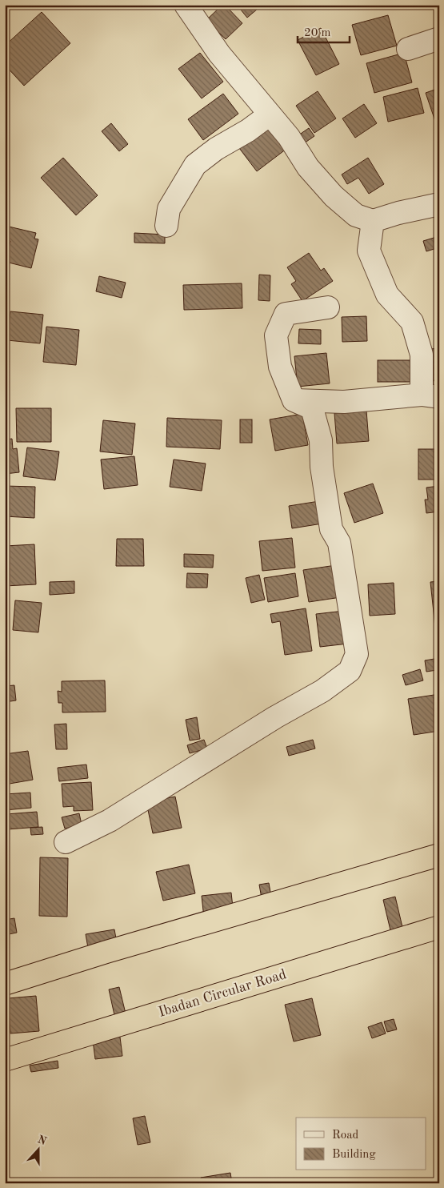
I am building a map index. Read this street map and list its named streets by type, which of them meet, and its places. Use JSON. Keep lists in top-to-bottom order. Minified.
{"streets":{"highway":["Ibadan Circular Road"]},"legend":["Road","Building"],"scale_bar":"20 m","north":"top"}
